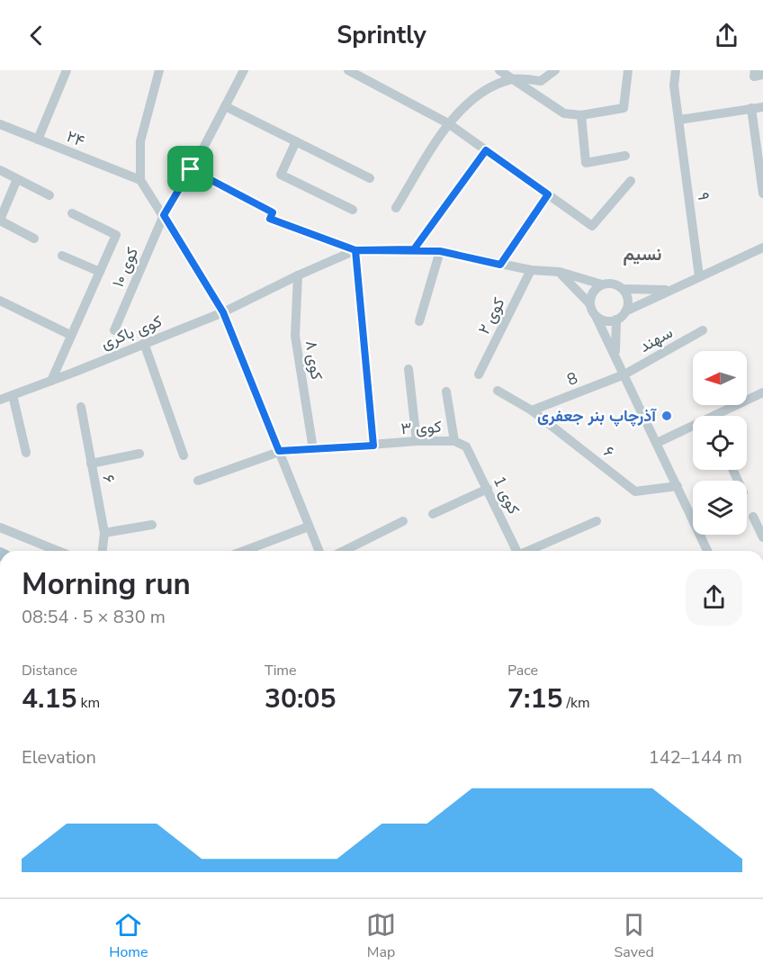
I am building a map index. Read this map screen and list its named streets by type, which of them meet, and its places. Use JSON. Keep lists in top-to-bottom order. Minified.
{"streets":{"street":["۲۴","۹","کوی ۱۰","کوی ۲","کوی باکری","سهند","کوی ۸","8","کوی ۳","۶","کوی 1"]},"crossings":[["کوی باکری","کوی ۸"],["سهند","8"],["کوی ۸","کوی ۳"],["8","۶"],["کوی ۳","کوی 1"]],"districts":["نسیم"],"places":["آذرچاپ بنر جعفری"],"north":"left","page":{"header":"Sprintly","heading":["Morning run","08:54 · 5 × 830 m"],"stats":[["Distance","4.15 km"],["Time","30:05"],["Pace","7:15 /km"]],"chart":["Elevation","142–144 m"],"tabs":["Home","Map","Saved"]}}
